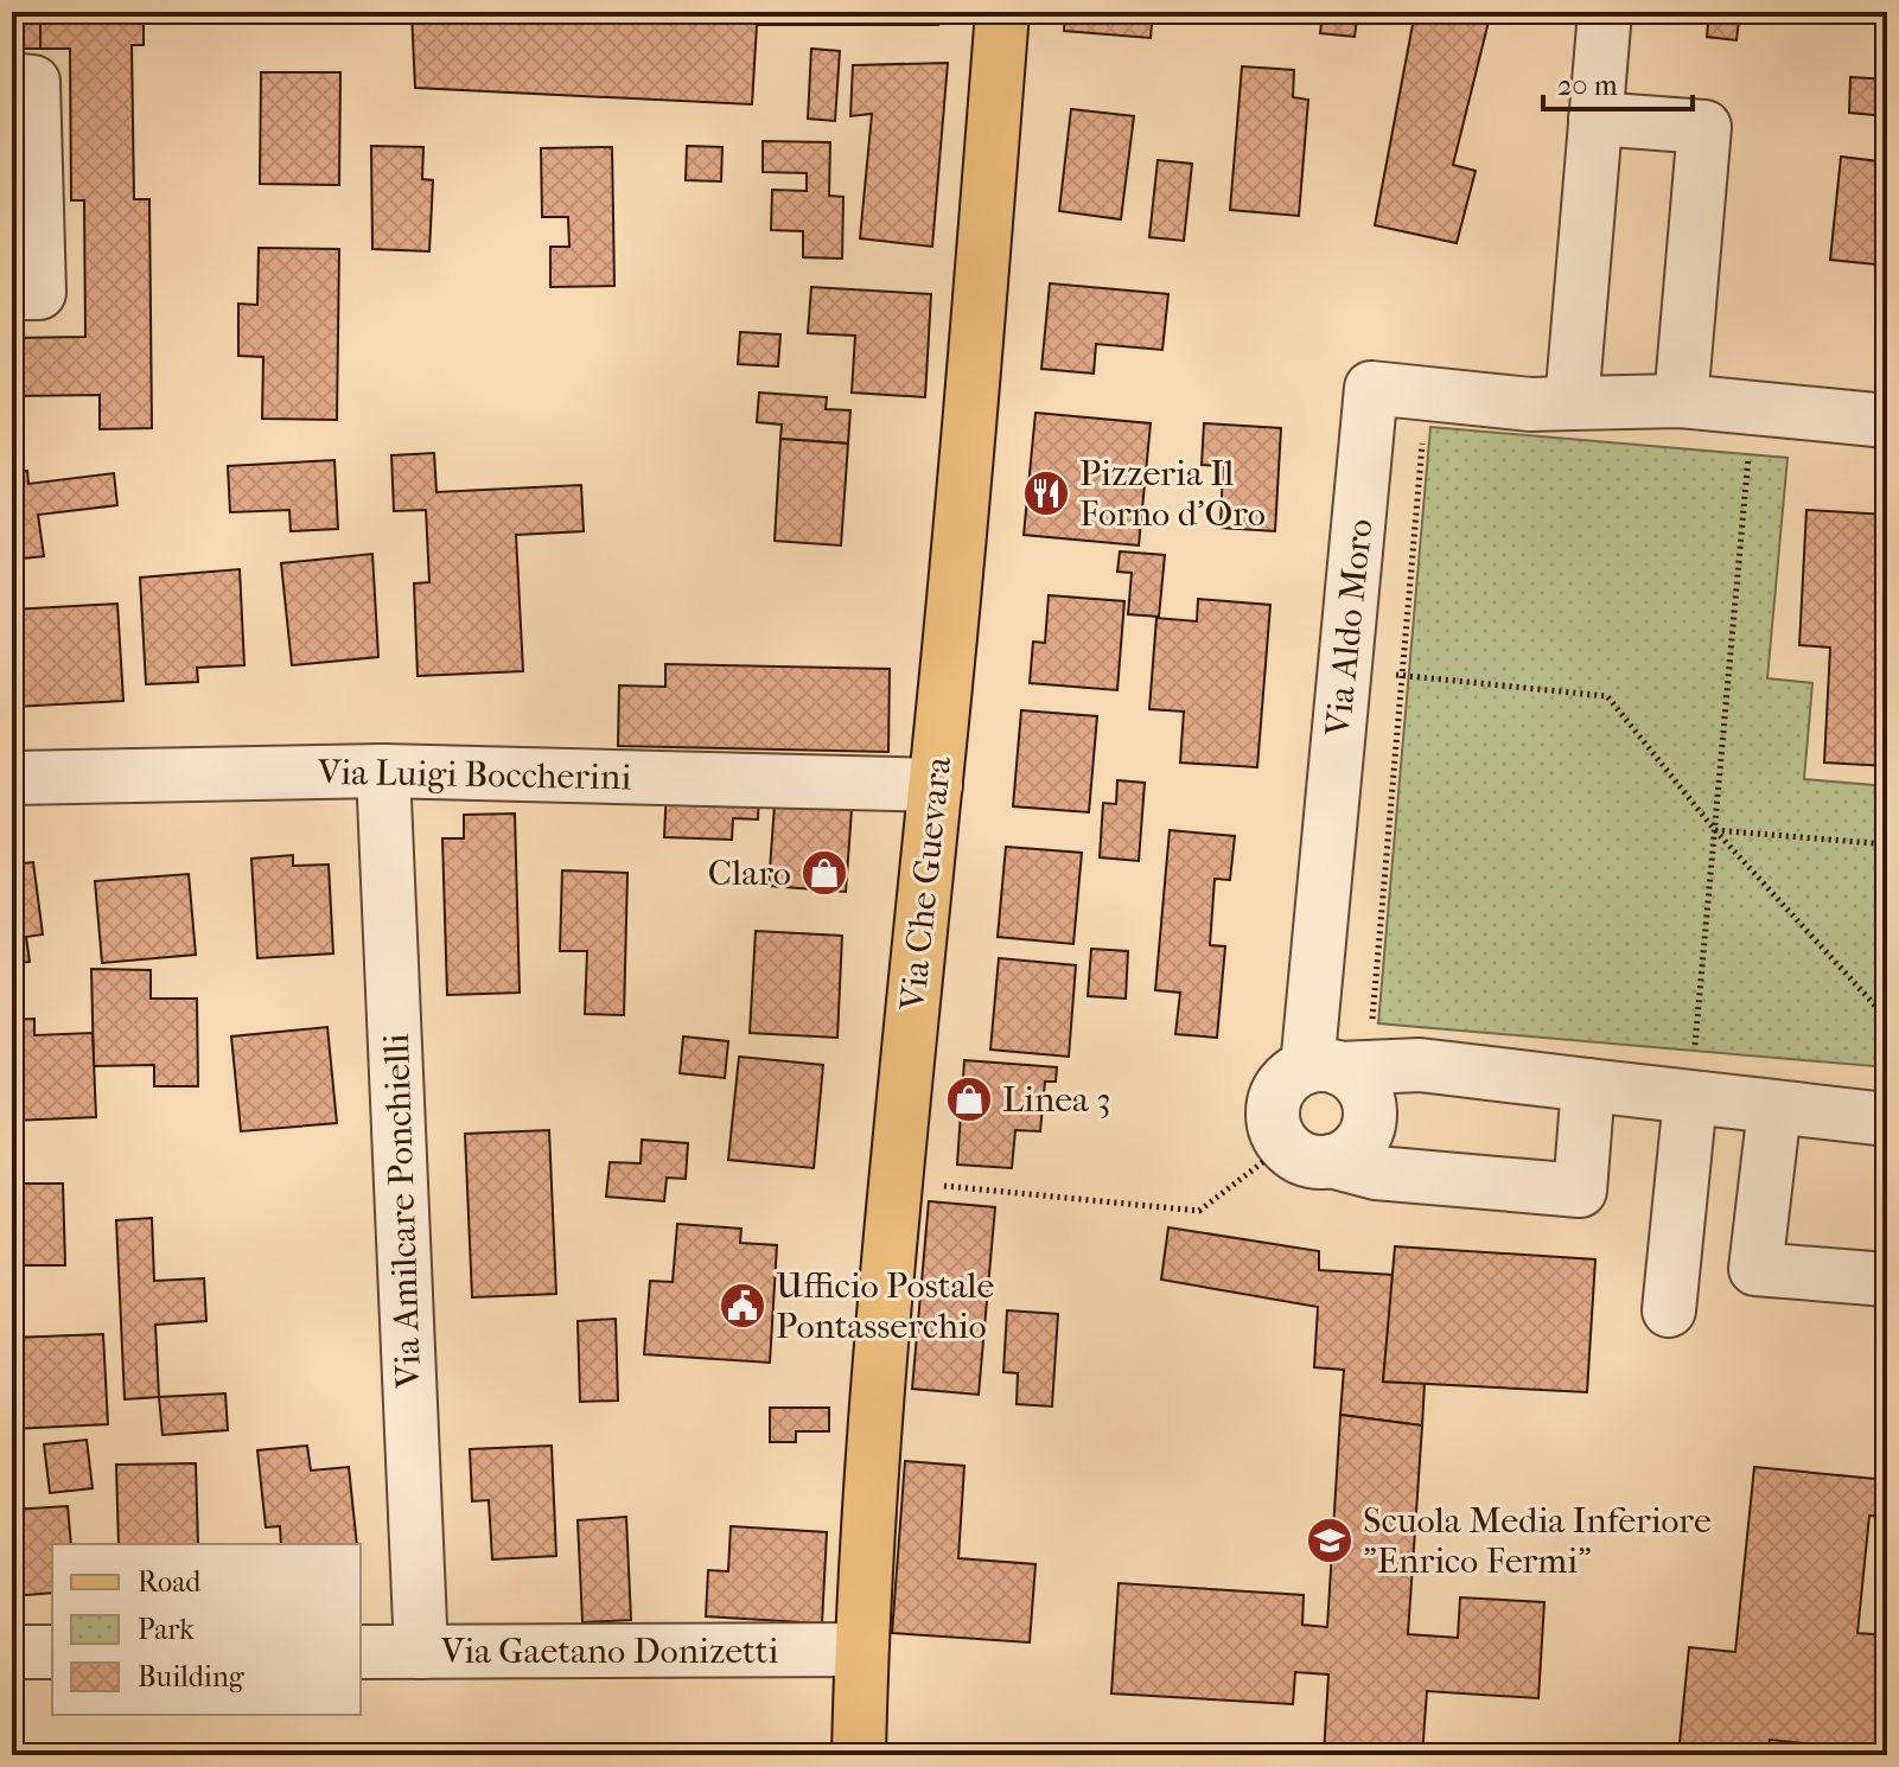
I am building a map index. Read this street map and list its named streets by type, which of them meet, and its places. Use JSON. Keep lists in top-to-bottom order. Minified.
{"streets":{"main road":["Via Che Guevara"],"street":["Via Aldo Moro","Via Luigi Boccherini","Via Amilcare Ponchielli","Via Gaetano Donizetti"]},"crossings":[["Via Luigi Boccherini","Via Che Guevara"],["Via Luigi Boccherini","Via Amilcare Ponchielli"],["Via Che Guevara","Via Gaetano Donizetti"],["Via Amilcare Ponchielli","Via Gaetano Donizetti"]],"places":{"restaurant":["Pizzeria Il Forno d'Oro"],"shop":["Claro","Linea 3"],"public building":["Ufficio Postale Pontasserchio"],"school or university":["Scuola Media Inferiore \"Enrico Fermi\""]},"legend":["Road","Park","Building"],"scale_bar":"20 m"}
